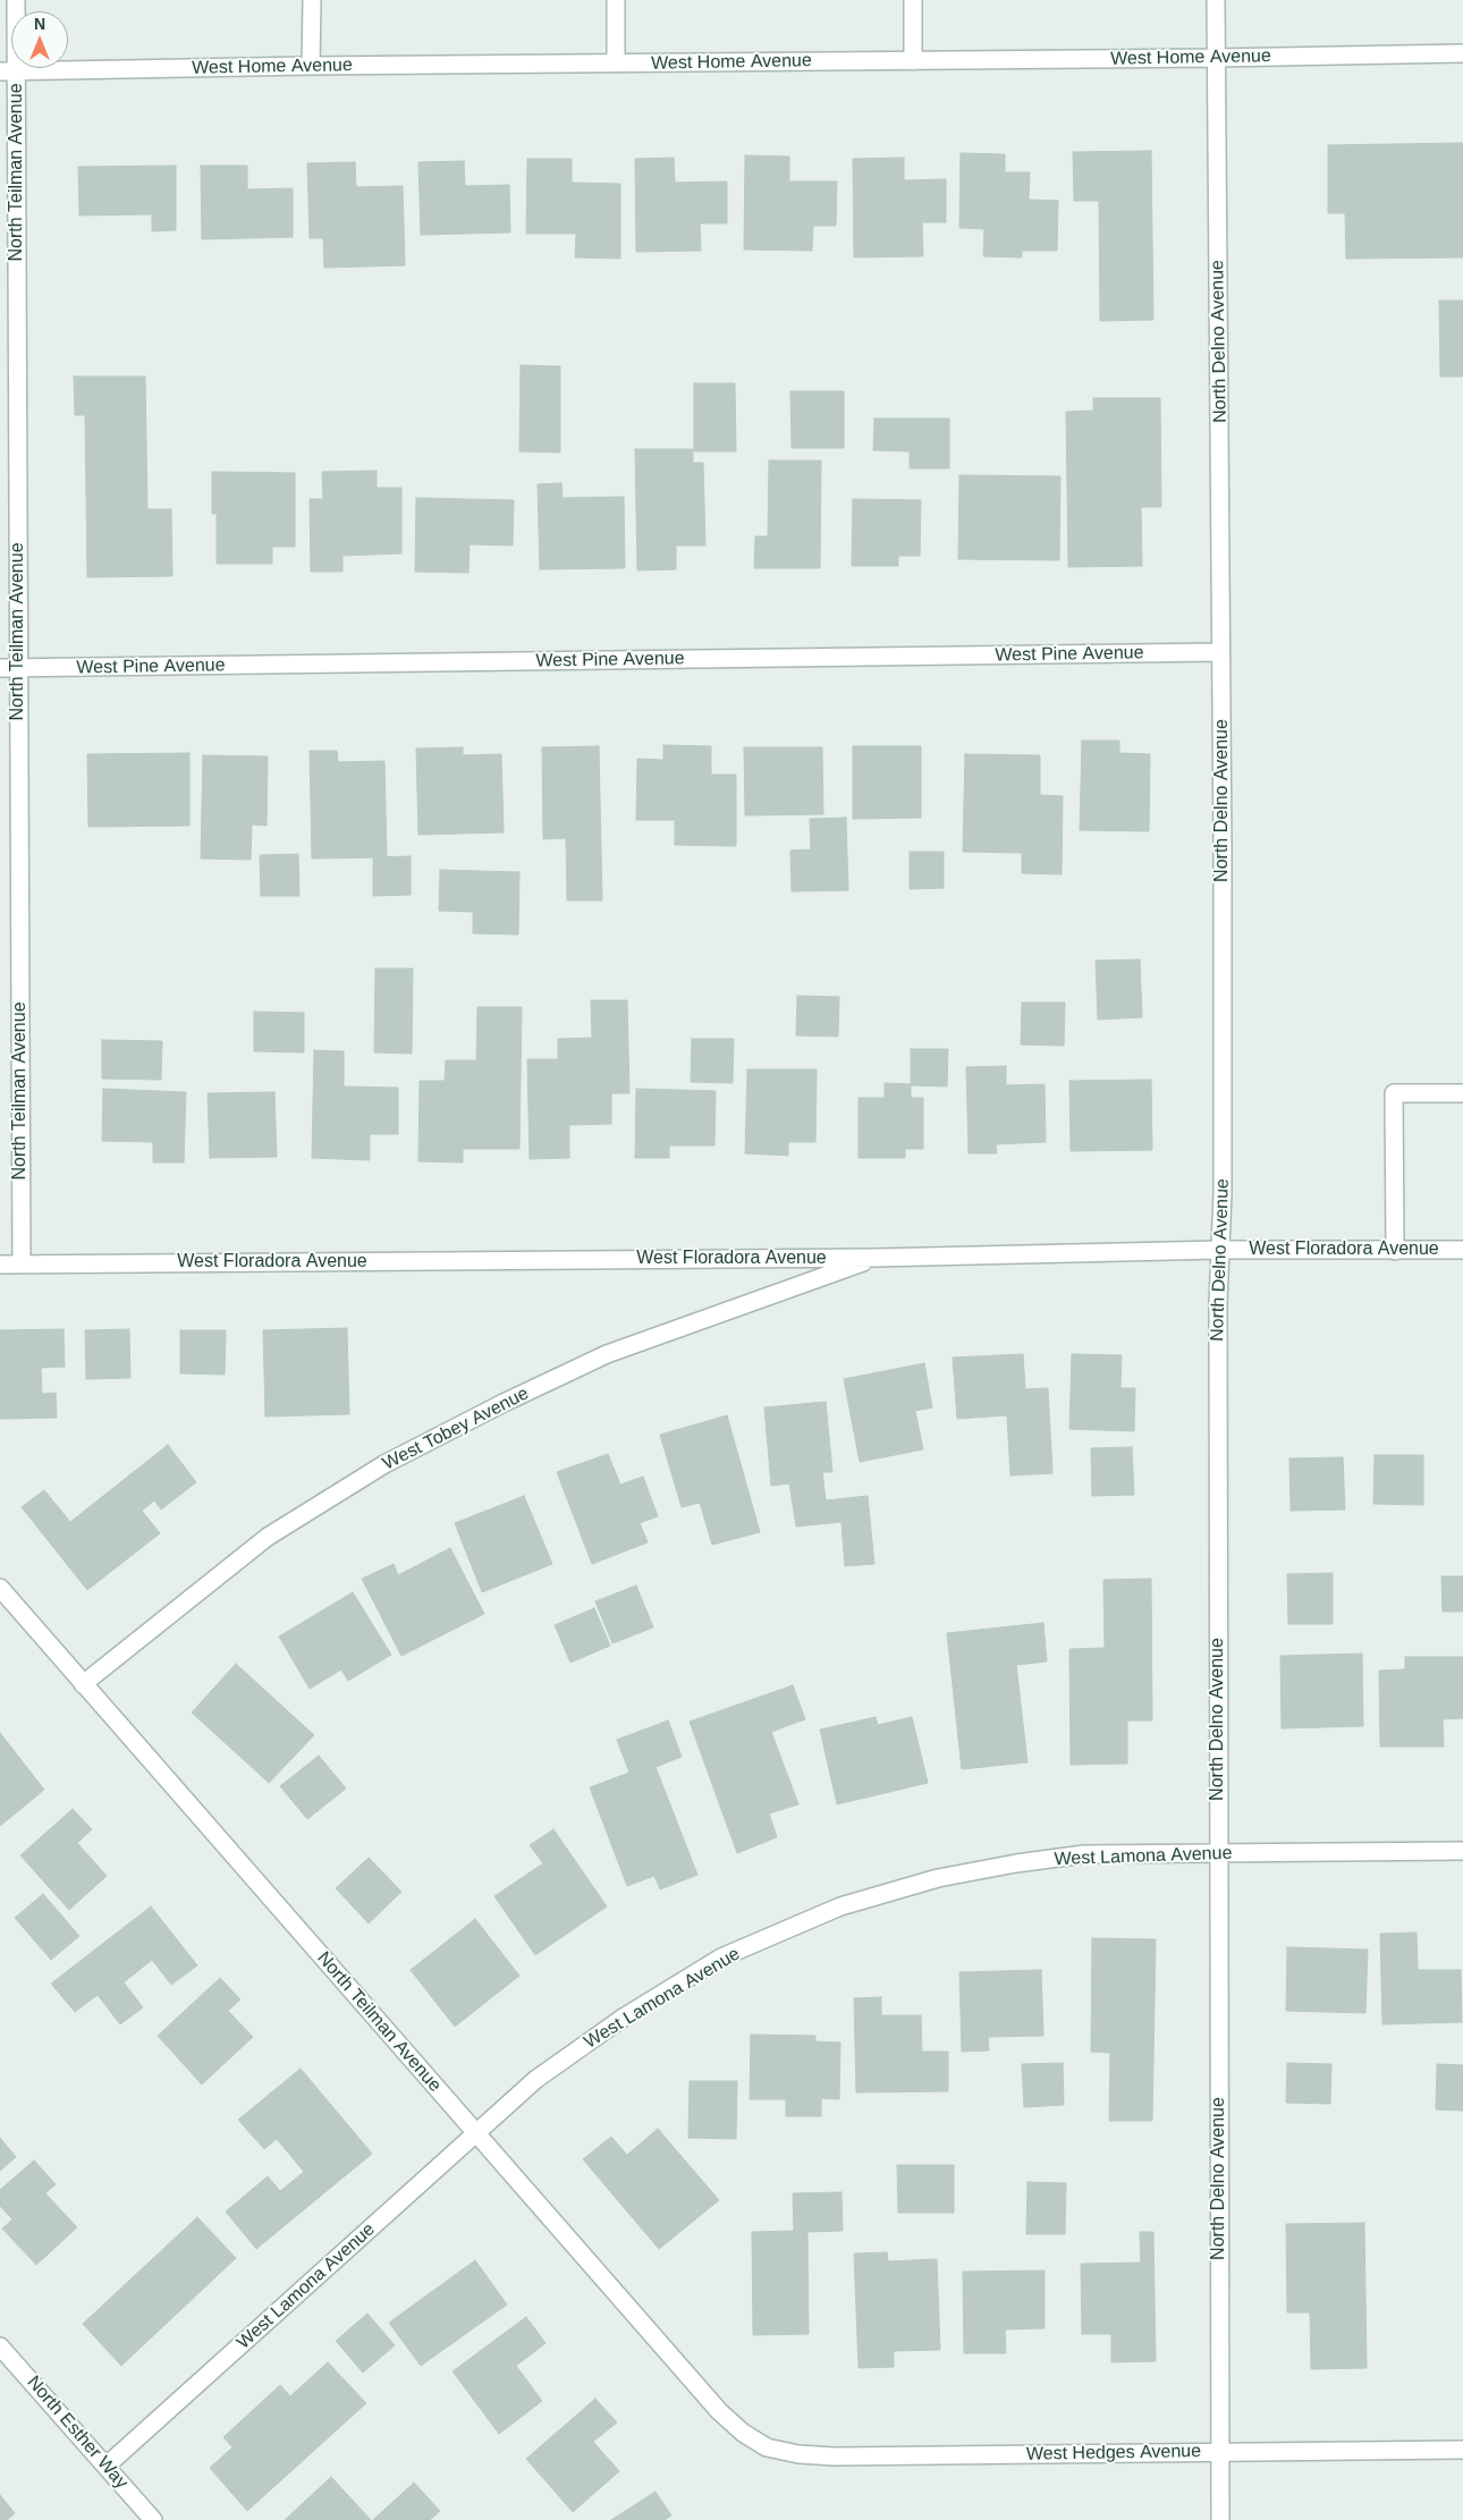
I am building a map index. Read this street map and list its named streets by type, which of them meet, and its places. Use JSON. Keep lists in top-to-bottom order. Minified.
{"streets":{"street":["West Home Avenue","North Teilman Avenue","North Delno Avenue","West Pine Avenue","West Floradora Avenue","West Tobey Avenue","West Lamona Avenue","North Esther Way","West Hedges Avenue"]},"crossings":[["West Home Avenue","North Teilman Avenue"],["West Home Avenue","North Delno Avenue"],["North Teilman Avenue","West Pine Avenue"],["North Teilman Avenue","West Floradora Avenue"],["North Teilman Avenue","West Tobey Avenue"],["North Teilman Avenue","West Lamona Avenue"],["North Teilman Avenue","West Hedges Avenue"],["North Delno Avenue","West Pine Avenue"],["North Delno Avenue","West Floradora Avenue"],["North Delno Avenue","West Lamona Avenue"],["North Delno Avenue","West Hedges Avenue"],["West Floradora Avenue","West Tobey Avenue"],["West Lamona Avenue","North Esther Way"]],"north":"top"}
